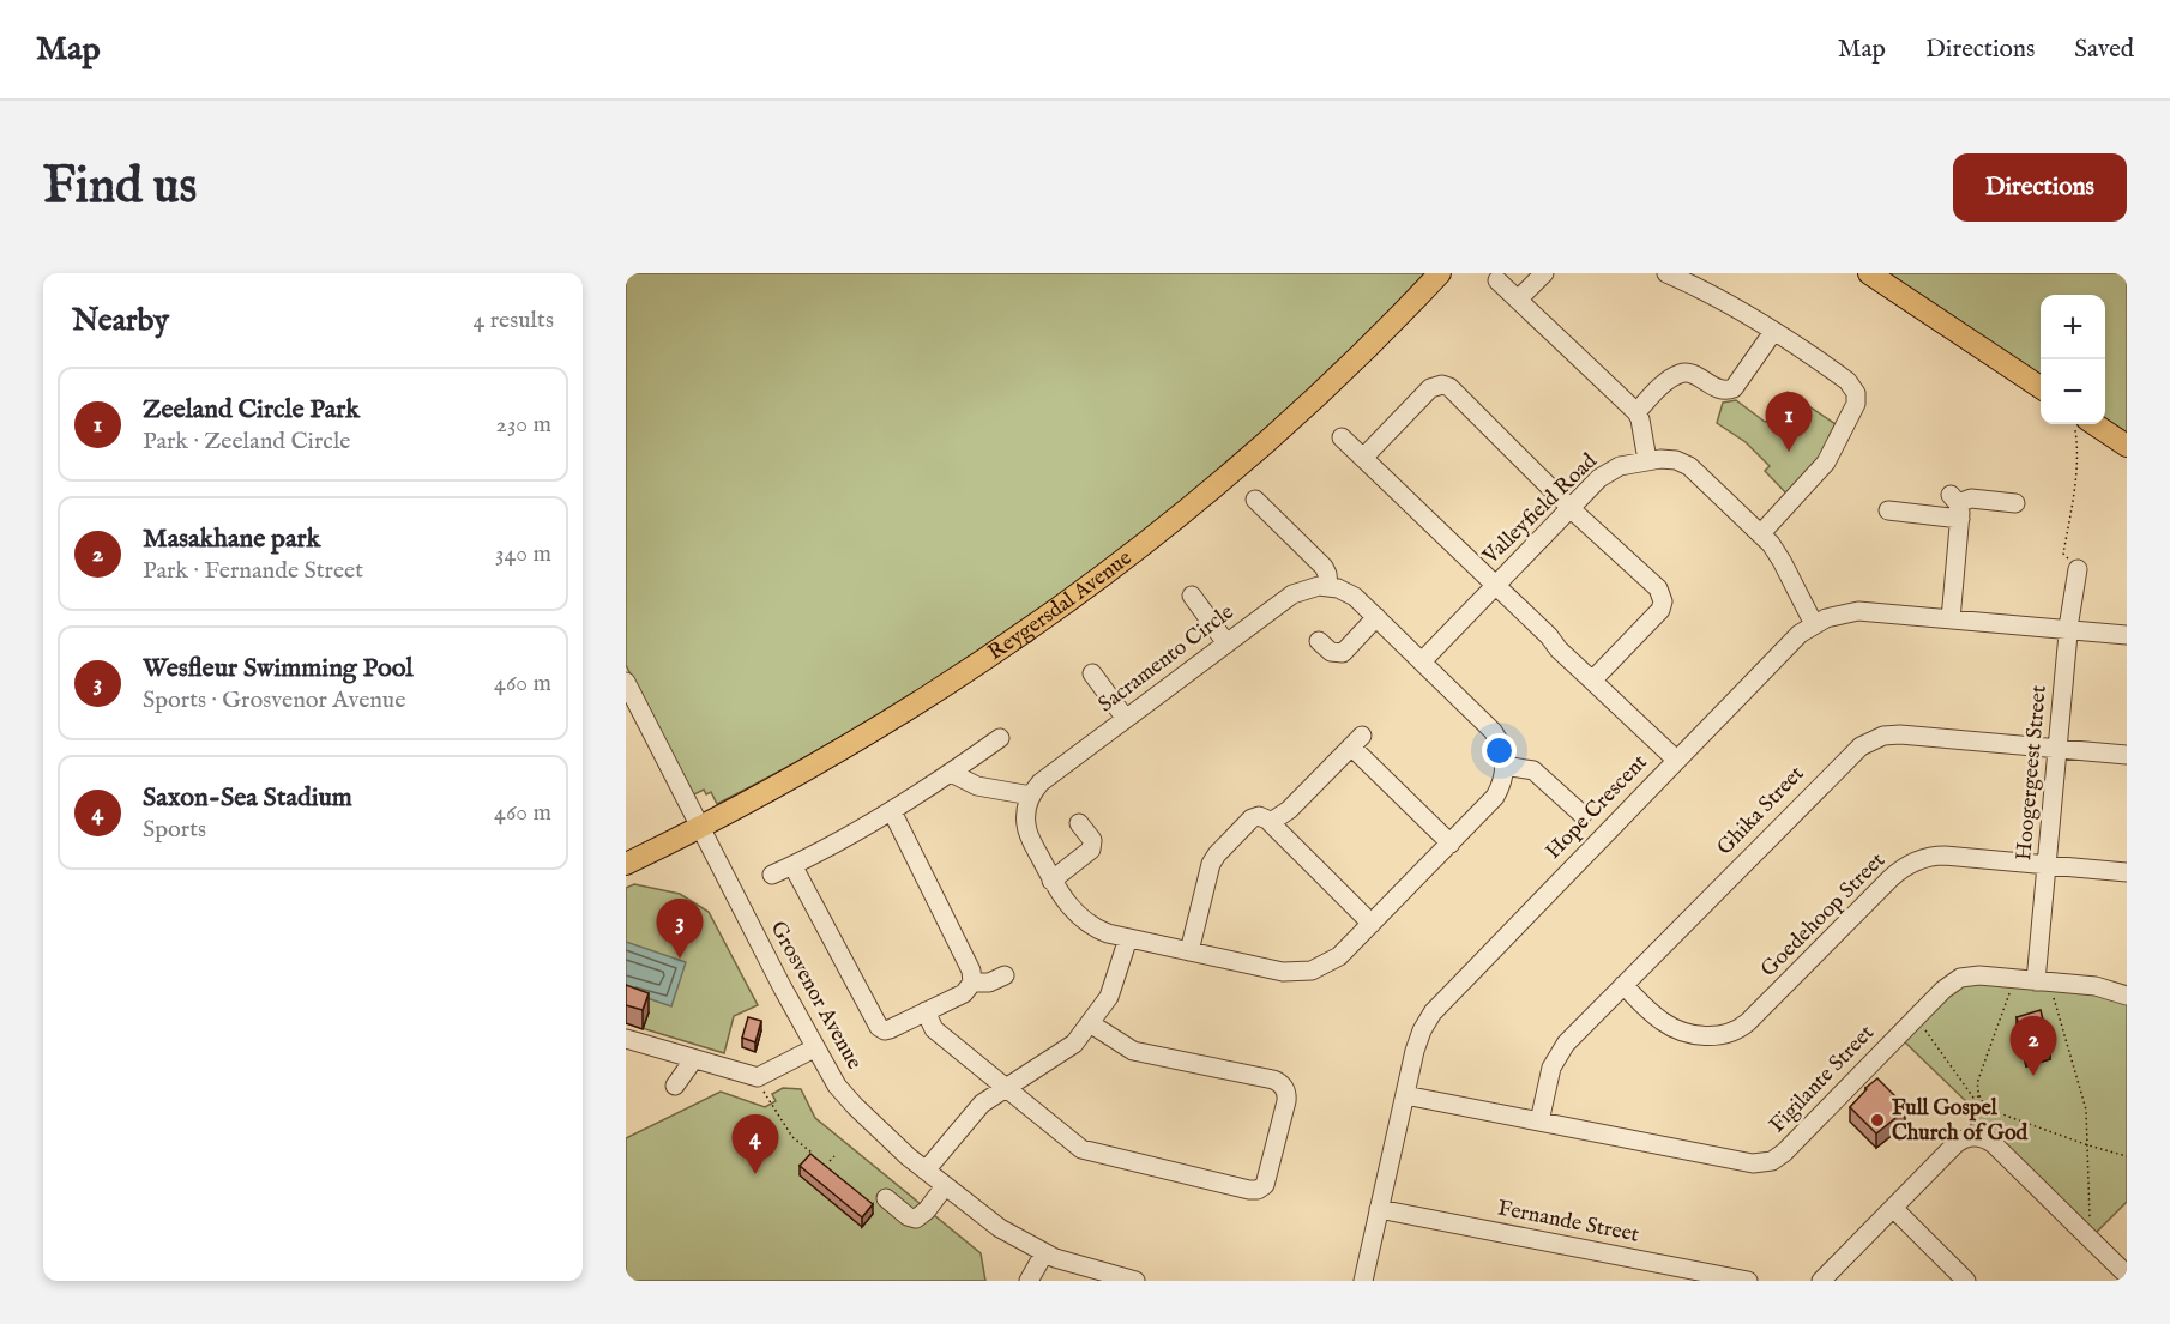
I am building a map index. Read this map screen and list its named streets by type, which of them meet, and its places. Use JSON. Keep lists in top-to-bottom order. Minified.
{"streets":{"main road":["Reygersdal Avenue"],"street":["Valleyfield Road","Sacramento Circle","Hoogergeest Street","Hope Crescent","Ghika Street","Goedehoop Street","Grosvenor Avenue","Figilante Street","Fernande Street"]},"crossings":[["Valleyfield Road","Hope Crescent"],["Reygersdal Avenue","Grosvenor Avenue"],["Hoogergeest Street","Hope Crescent"],["Hoogergeest Street","Ghika Street"],["Hoogergeest Street","Goedehoop Street"],["Hoogergeest Street","Figilante Street"],["Hope Crescent","Figilante Street"],["Hope Crescent","Fernande Street"],["Ghika Street","Goedehoop Street"],["Ghika Street","Figilante Street"]],"places":["Full Gospel Church of God"],"page":{"header":"Map","nav":["Map","Directions","Saved"],"buttons":"Directions","title":"Find us","heading":["Nearby","4 results"],"map_buttons":["+","−"],"list":[{"mark":"1","name":"Zeeland Circle Park","note":"Park · Zeeland Circle","value":"230 m"},{"mark":"2","name":"Masakhane park","note":"Park · Fernande Street","value":"340 m"},{"mark":"3","name":"Wesfleur Swimming Pool","note":"Sports · Grosvenor Avenue","value":"460 m"},{"mark":"4","name":"Saxon-Sea Stadium","note":"Sports","value":"460 m"}],"pins":["1","3","2","4"]}}
